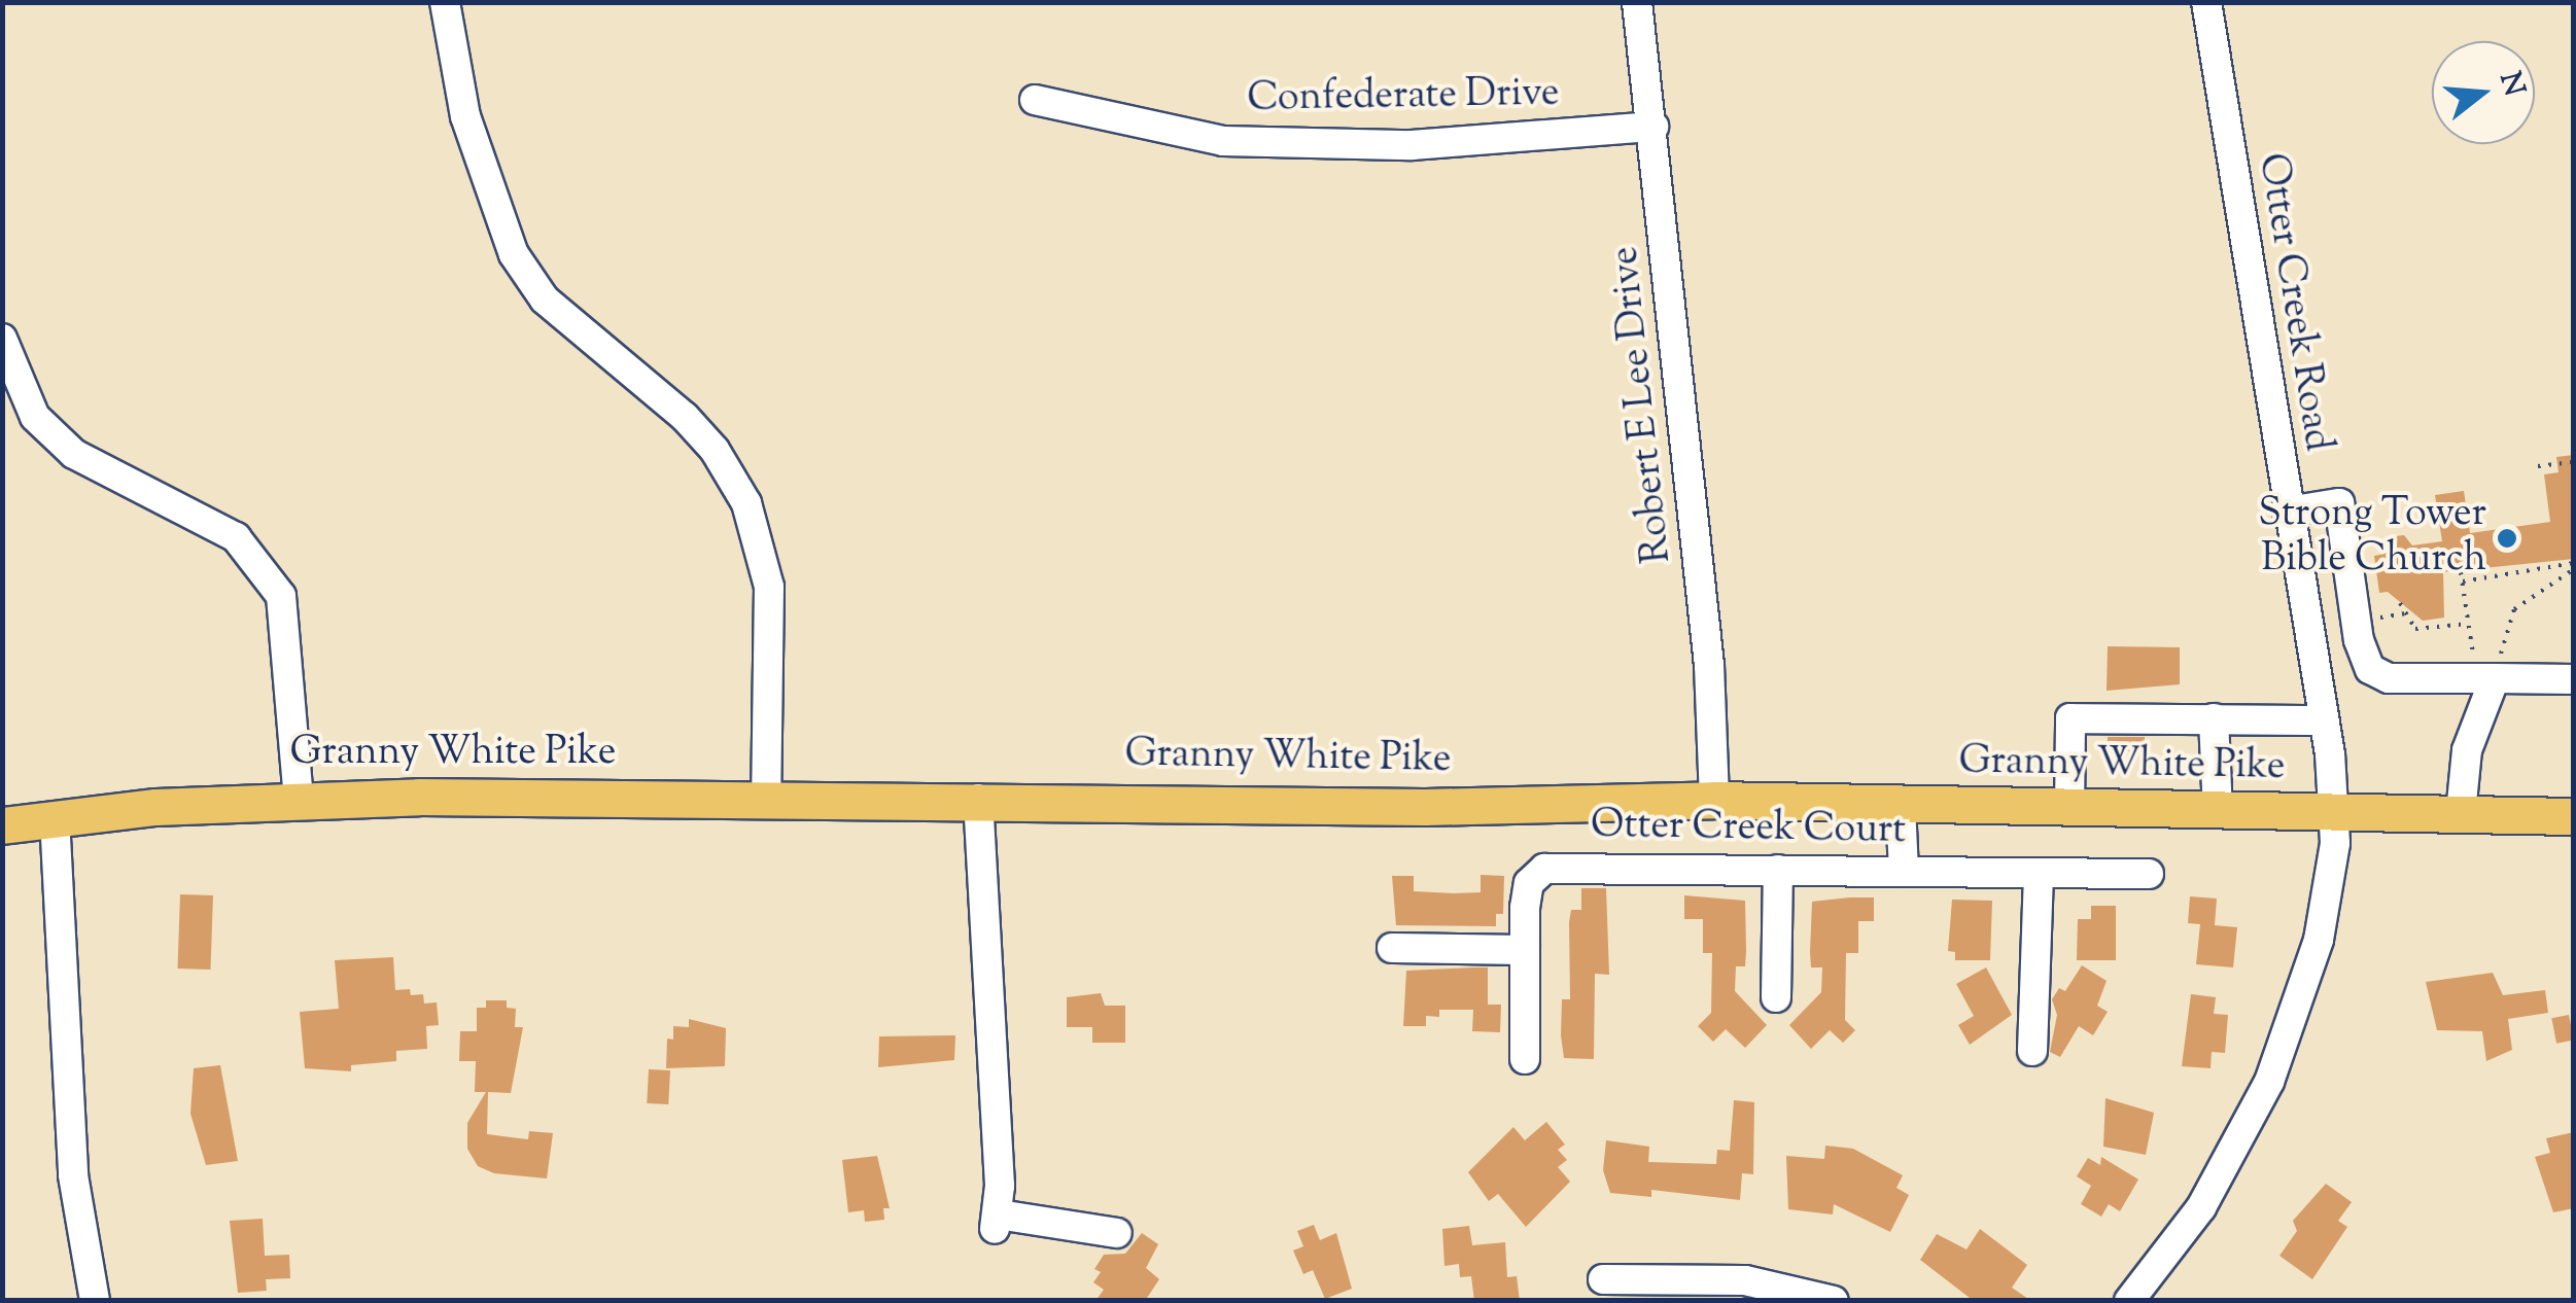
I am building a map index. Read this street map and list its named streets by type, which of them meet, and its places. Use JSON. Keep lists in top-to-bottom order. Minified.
{"streets":{"main road":["Granny White Pike"],"street":["Confederate Drive","Otter Creek Road","Robert E Lee Drive","Otter Creek Court"]},"crossings":[["Confederate Drive","Robert E Lee Drive"],["Otter Creek Road","Granny White Pike"],["Robert E Lee Drive","Granny White Pike"]],"places":["Strong Tower Bible Church"],"north":"right"}
